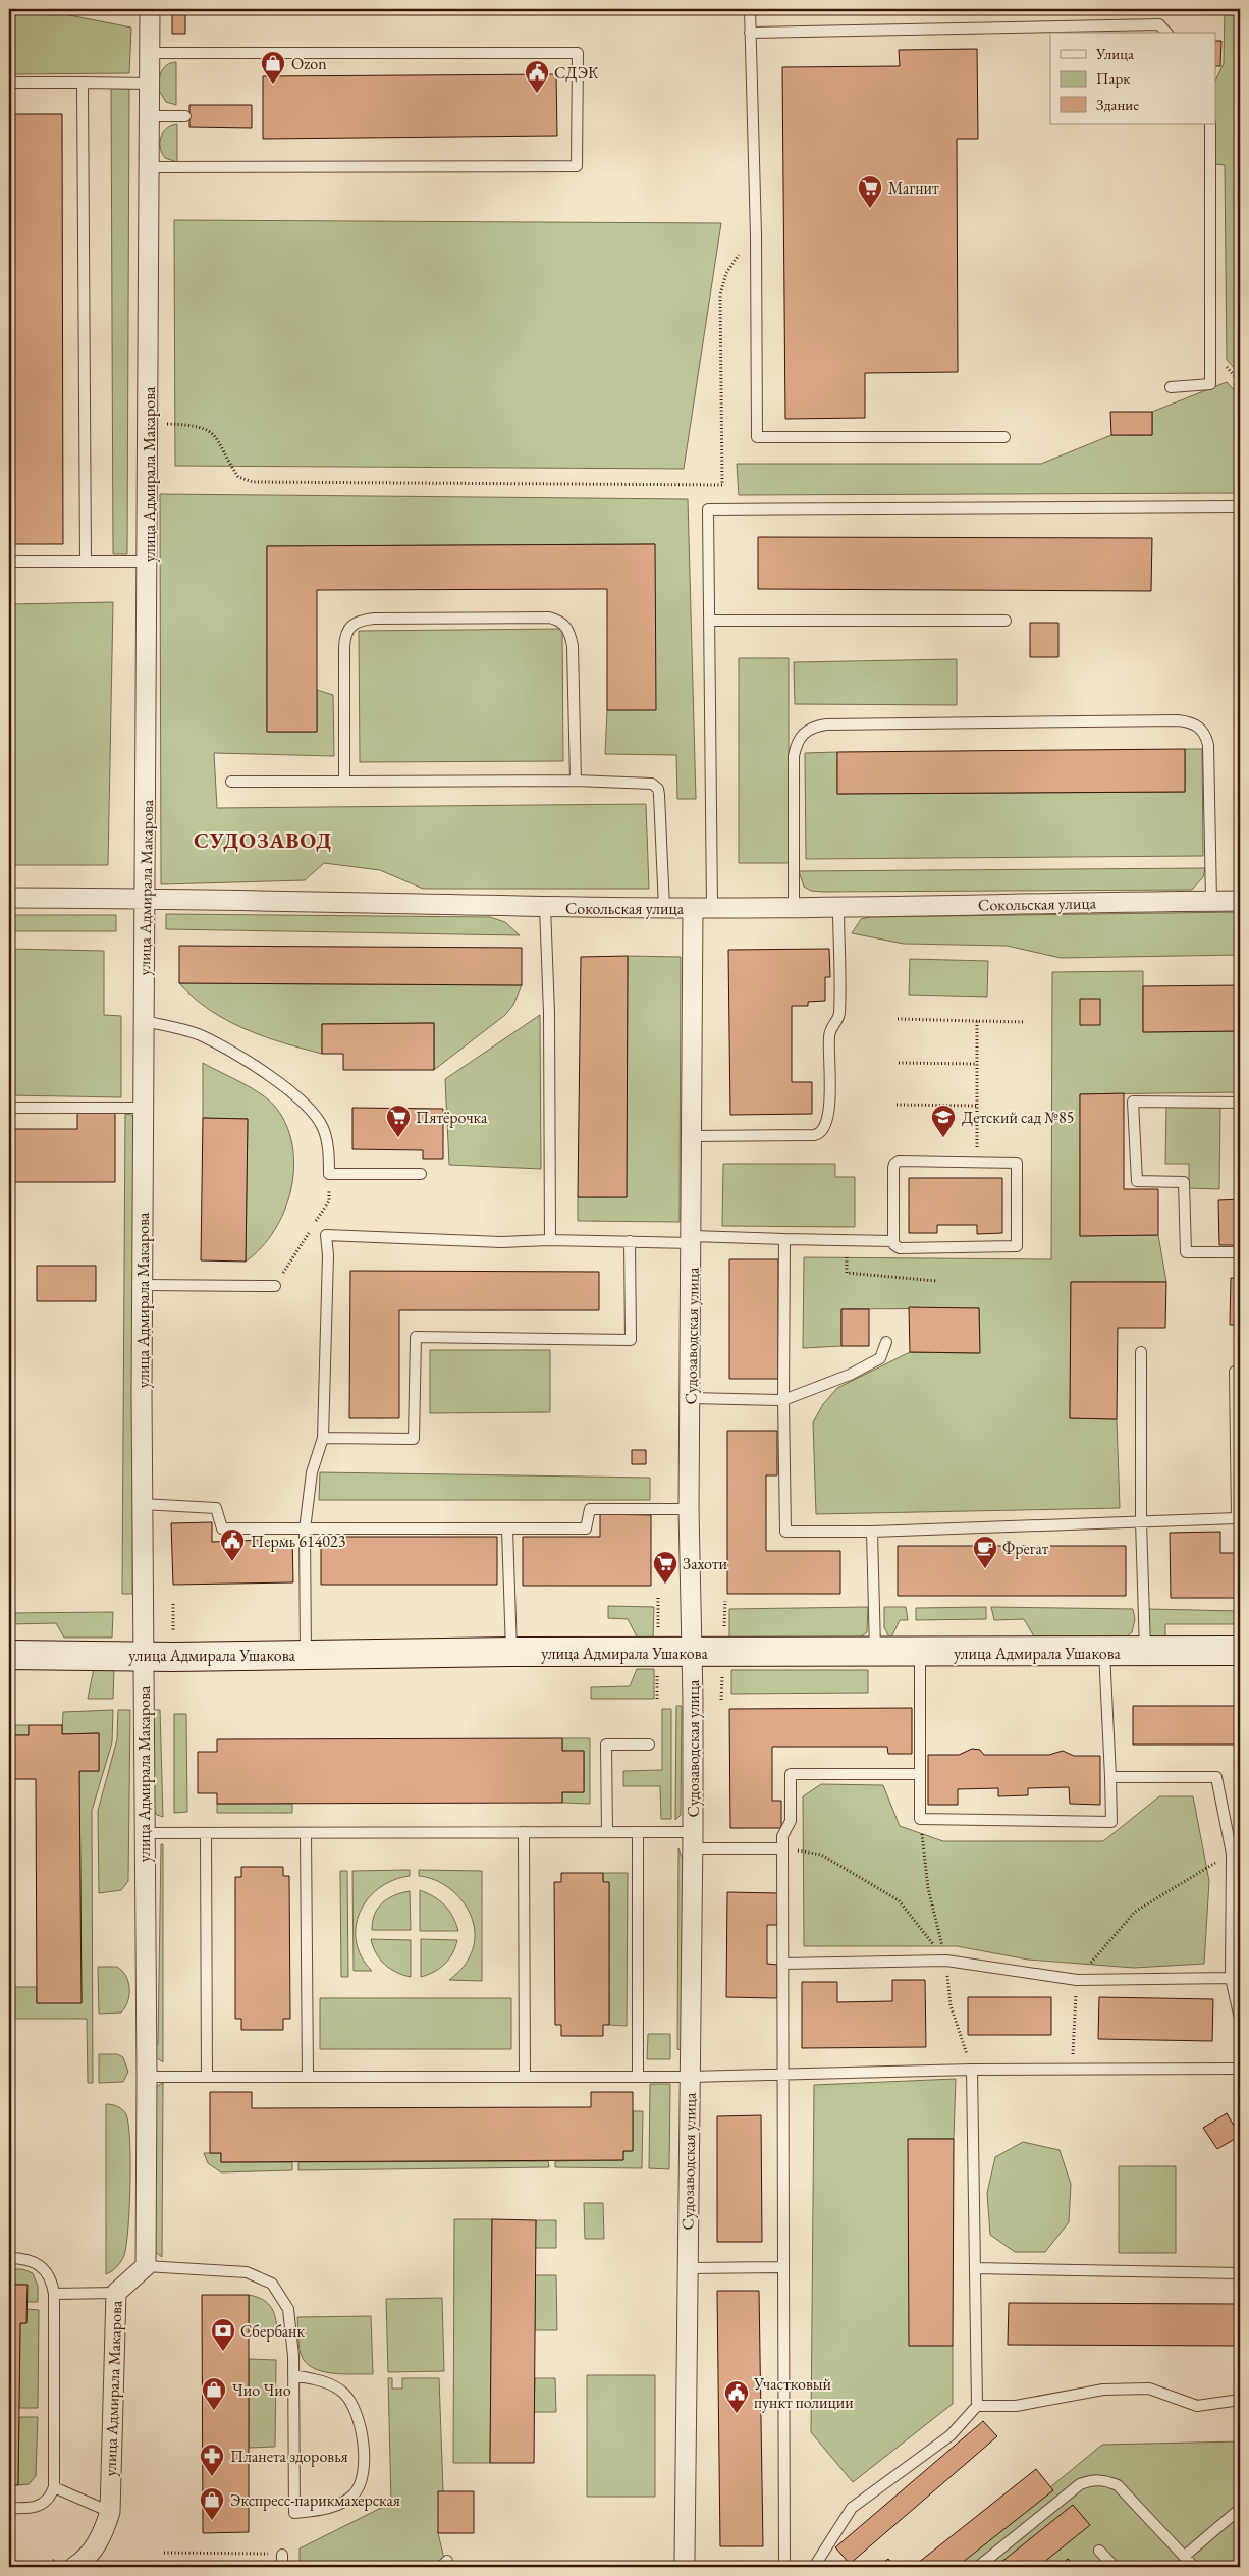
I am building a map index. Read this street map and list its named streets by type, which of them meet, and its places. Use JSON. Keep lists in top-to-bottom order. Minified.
{"streets":{"street":["улица Адмирала Макарова","Сокольская улица","Судозаводская улица","улица Адмирала Ушакова"]},"crossings":[["улица Адмирала Макарова","Сокольская улица"],["улица Адмирала Макарова","улица Адмирала Ушакова"],["Сокольская улица","Судозаводская улица"],["Судозаводская улица","улица Адмирала Ушакова"]],"districts":["СУДОЗАВОД"],"places":{"shop":["Ozon","Чио Чио","Экспресс-парикмахерская"],"public building":["СДЭК","Пермь 614023","Участковый пункт полиции"],"supermarket":["Магнит","Пятёрочка","Захоти"],"school or university":["Детский сад №85"],"cafe":["Фрегат"],"bank":["Сбербанк"],"pharmacy":["Планета здоровья"]},"legend":["Улица","Парк","Здание"]}
